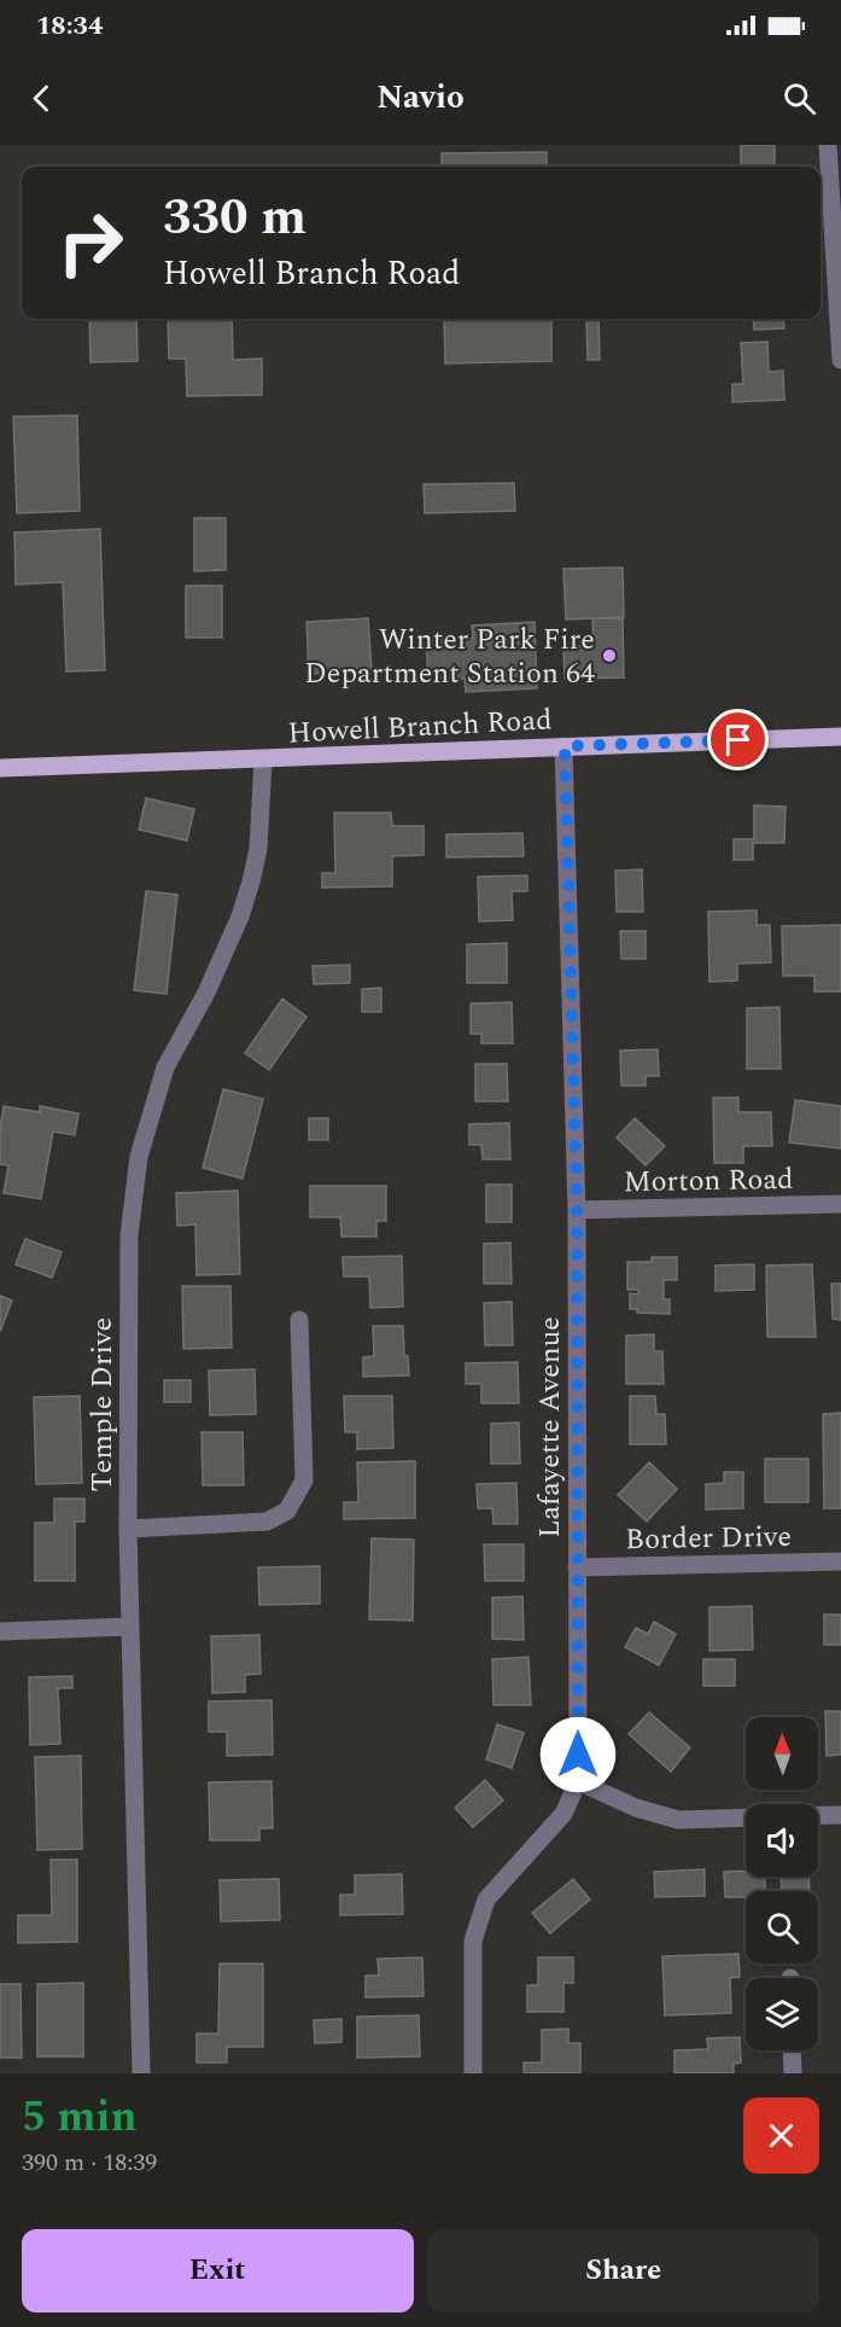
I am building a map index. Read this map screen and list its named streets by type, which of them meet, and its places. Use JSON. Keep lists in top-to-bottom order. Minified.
{"streets":{"main road":["Howell Branch Road"],"street":["Morton Road","Temple Drive","Lafayette Avenue","Border Drive"]},"crossings":[["Howell Branch Road","Temple Drive"],["Howell Branch Road","Lafayette Avenue"],["Morton Road","Lafayette Avenue"],["Lafayette Avenue","Border Drive"]],"places":["Winter Park Fire Department Station 64"],"north":"top","page":{"status":"18:34","header":"Navio","turn":["330 m","Howell Branch Road"],"heading":["5 min","390 m · 18:39"],"buttons":["Exit","Share"]}}
